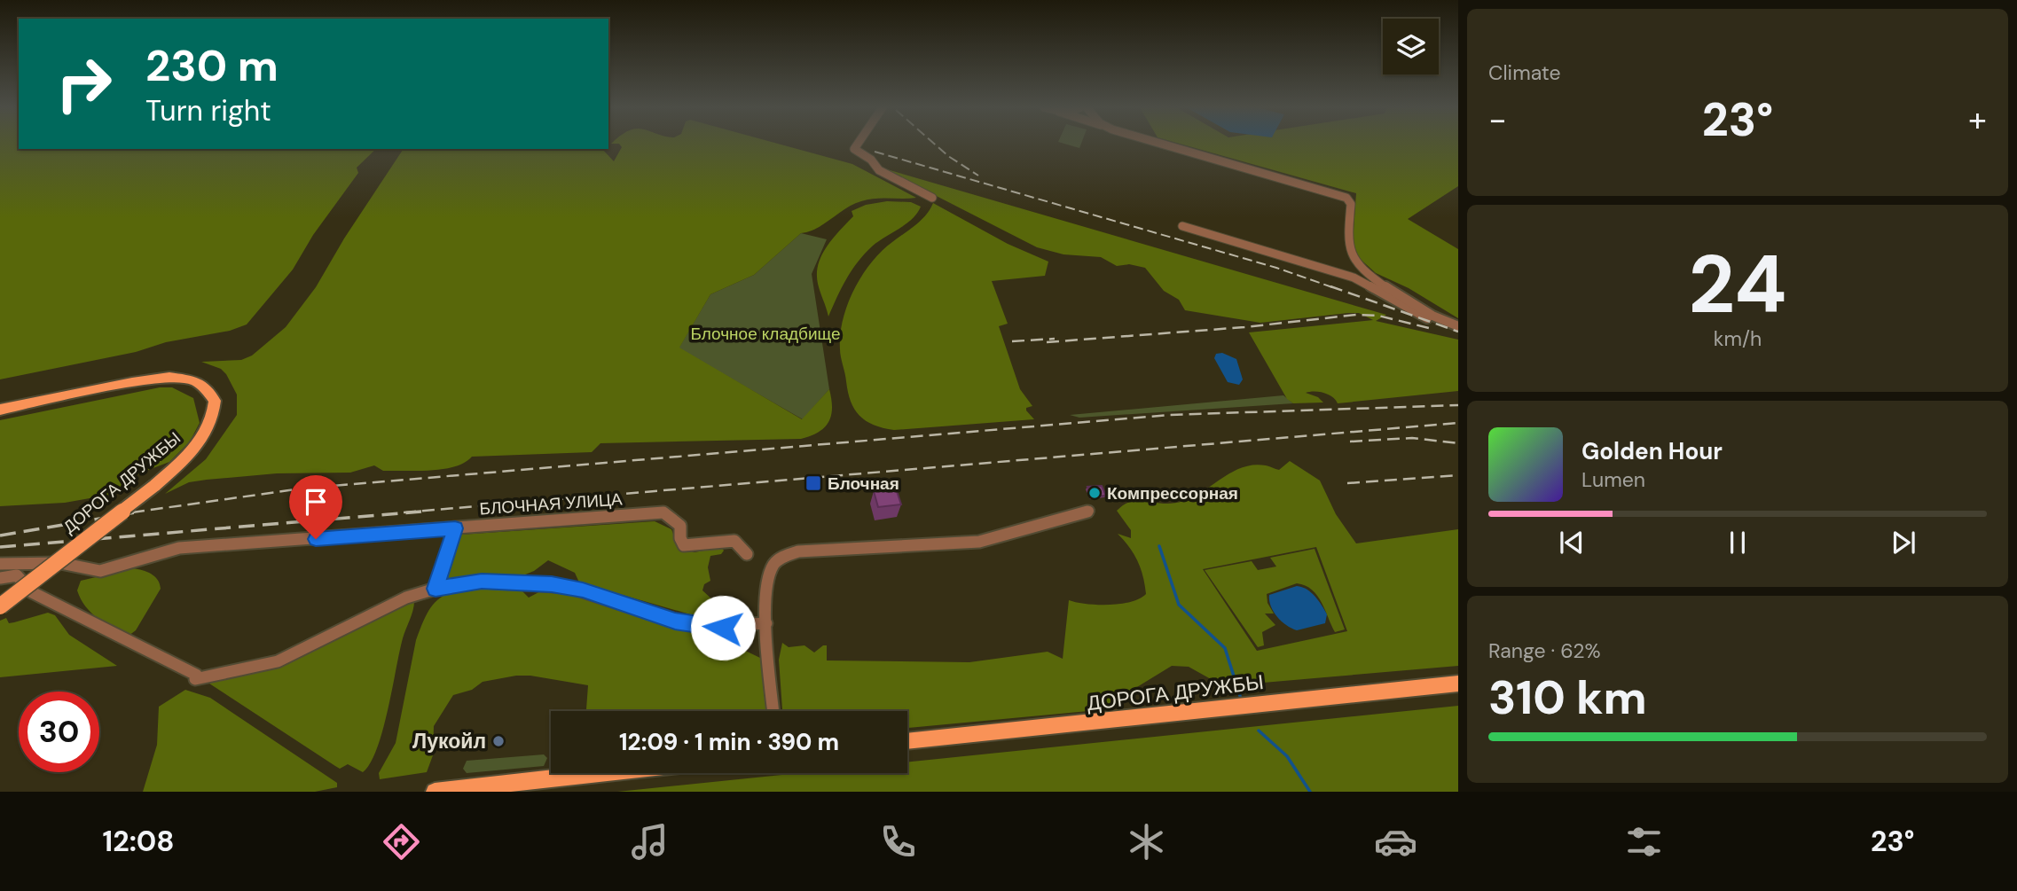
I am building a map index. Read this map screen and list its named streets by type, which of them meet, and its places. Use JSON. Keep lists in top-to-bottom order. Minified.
{"streets":{"main road":["ДОРОГА ДРУЖБЫ"],"street":["БЛОЧНАЯ УЛИЦА"]},"parks":["Блочное кладбище"],"places":{"transit":["Блочная"],"other":["Компрессорная","Лукойл"]},"page":{"tile":["Climate",["24","km/h"],["Range · 62%","310 km"]],"turn":["230 m","Turn right"],"heat":["−","23°","+"],"song":["Golden Hour","Lumen"],"limit":"30","trip":"12:09 · 1 min · 390 m","tabs":["12:08","23°"]}}
